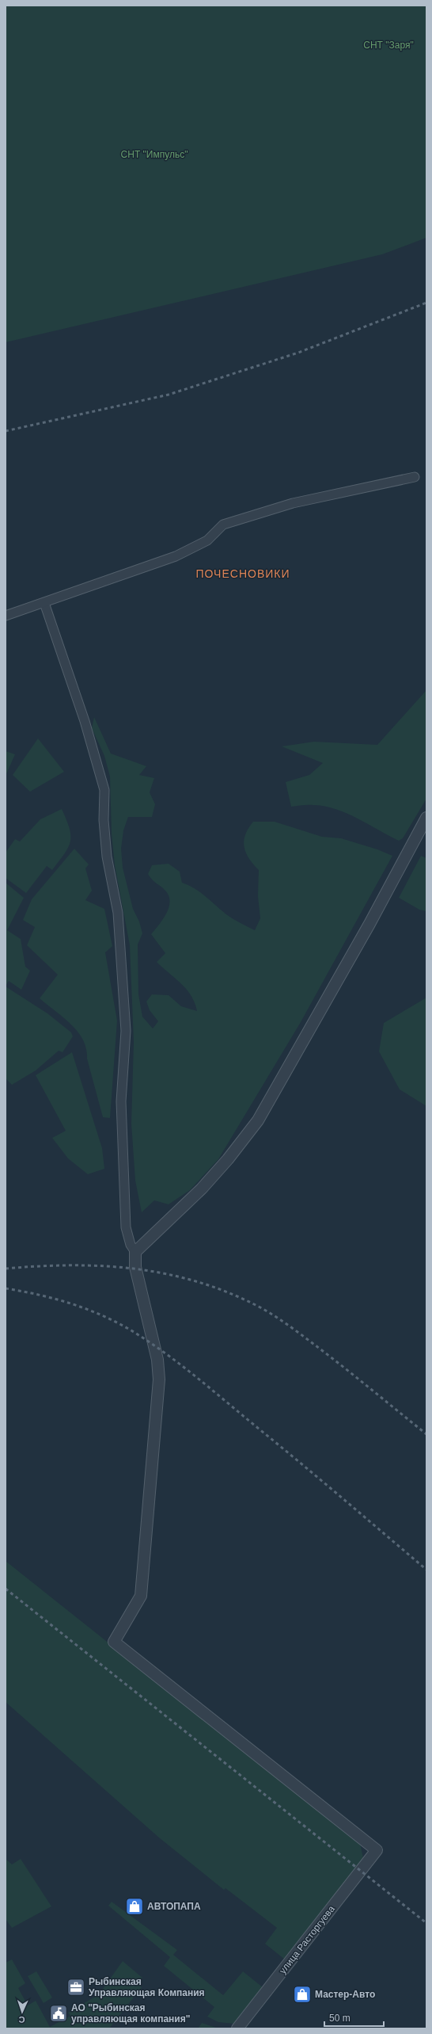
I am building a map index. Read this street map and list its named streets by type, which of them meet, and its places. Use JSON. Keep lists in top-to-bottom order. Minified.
{"streets":{"street":["улица Расторгуева"]},"districts":["ПОЧЕСНОВИКИ"],"parks":["СНТ \"Заря\"","СНТ \"Импульс\""],"places":{"shop":["АВТОПАПА","Мастер-Авто"],"office":["Рыбинская Управляющая Компания"],"public building":["АО \"Рыбинская управляющая компания\""]},"scale_bar":"50 m","north":"bottom"}
